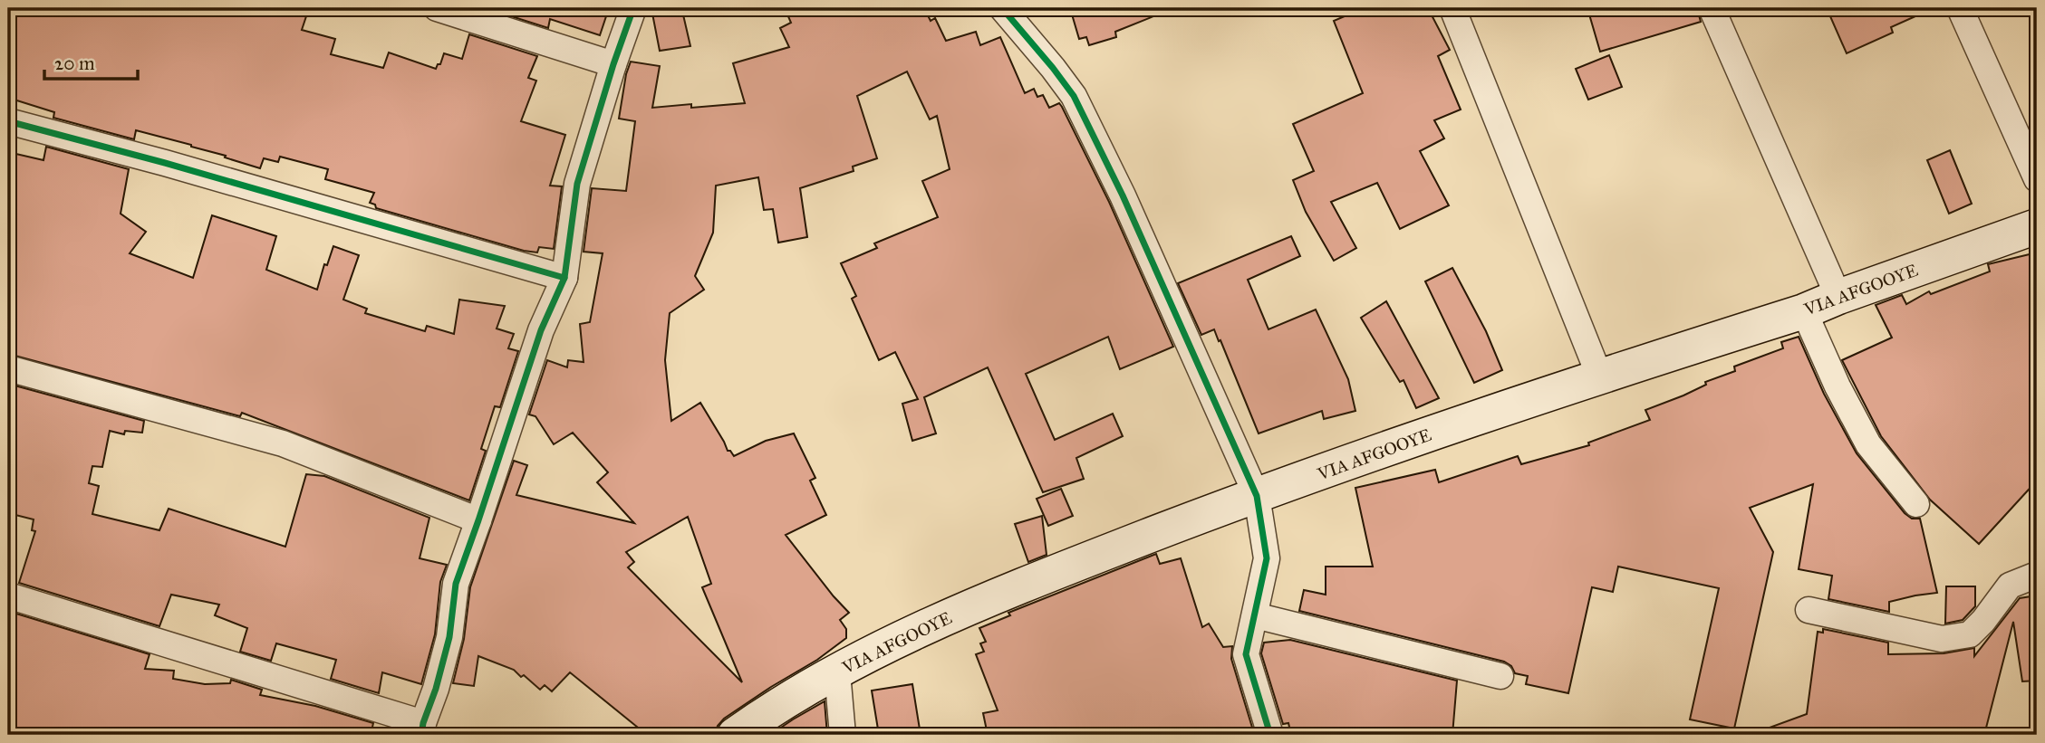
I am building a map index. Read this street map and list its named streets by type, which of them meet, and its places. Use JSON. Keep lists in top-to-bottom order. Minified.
{"streets":{"main road":["VIA AFGOOYE"]},"scale_bar":"20 m"}
